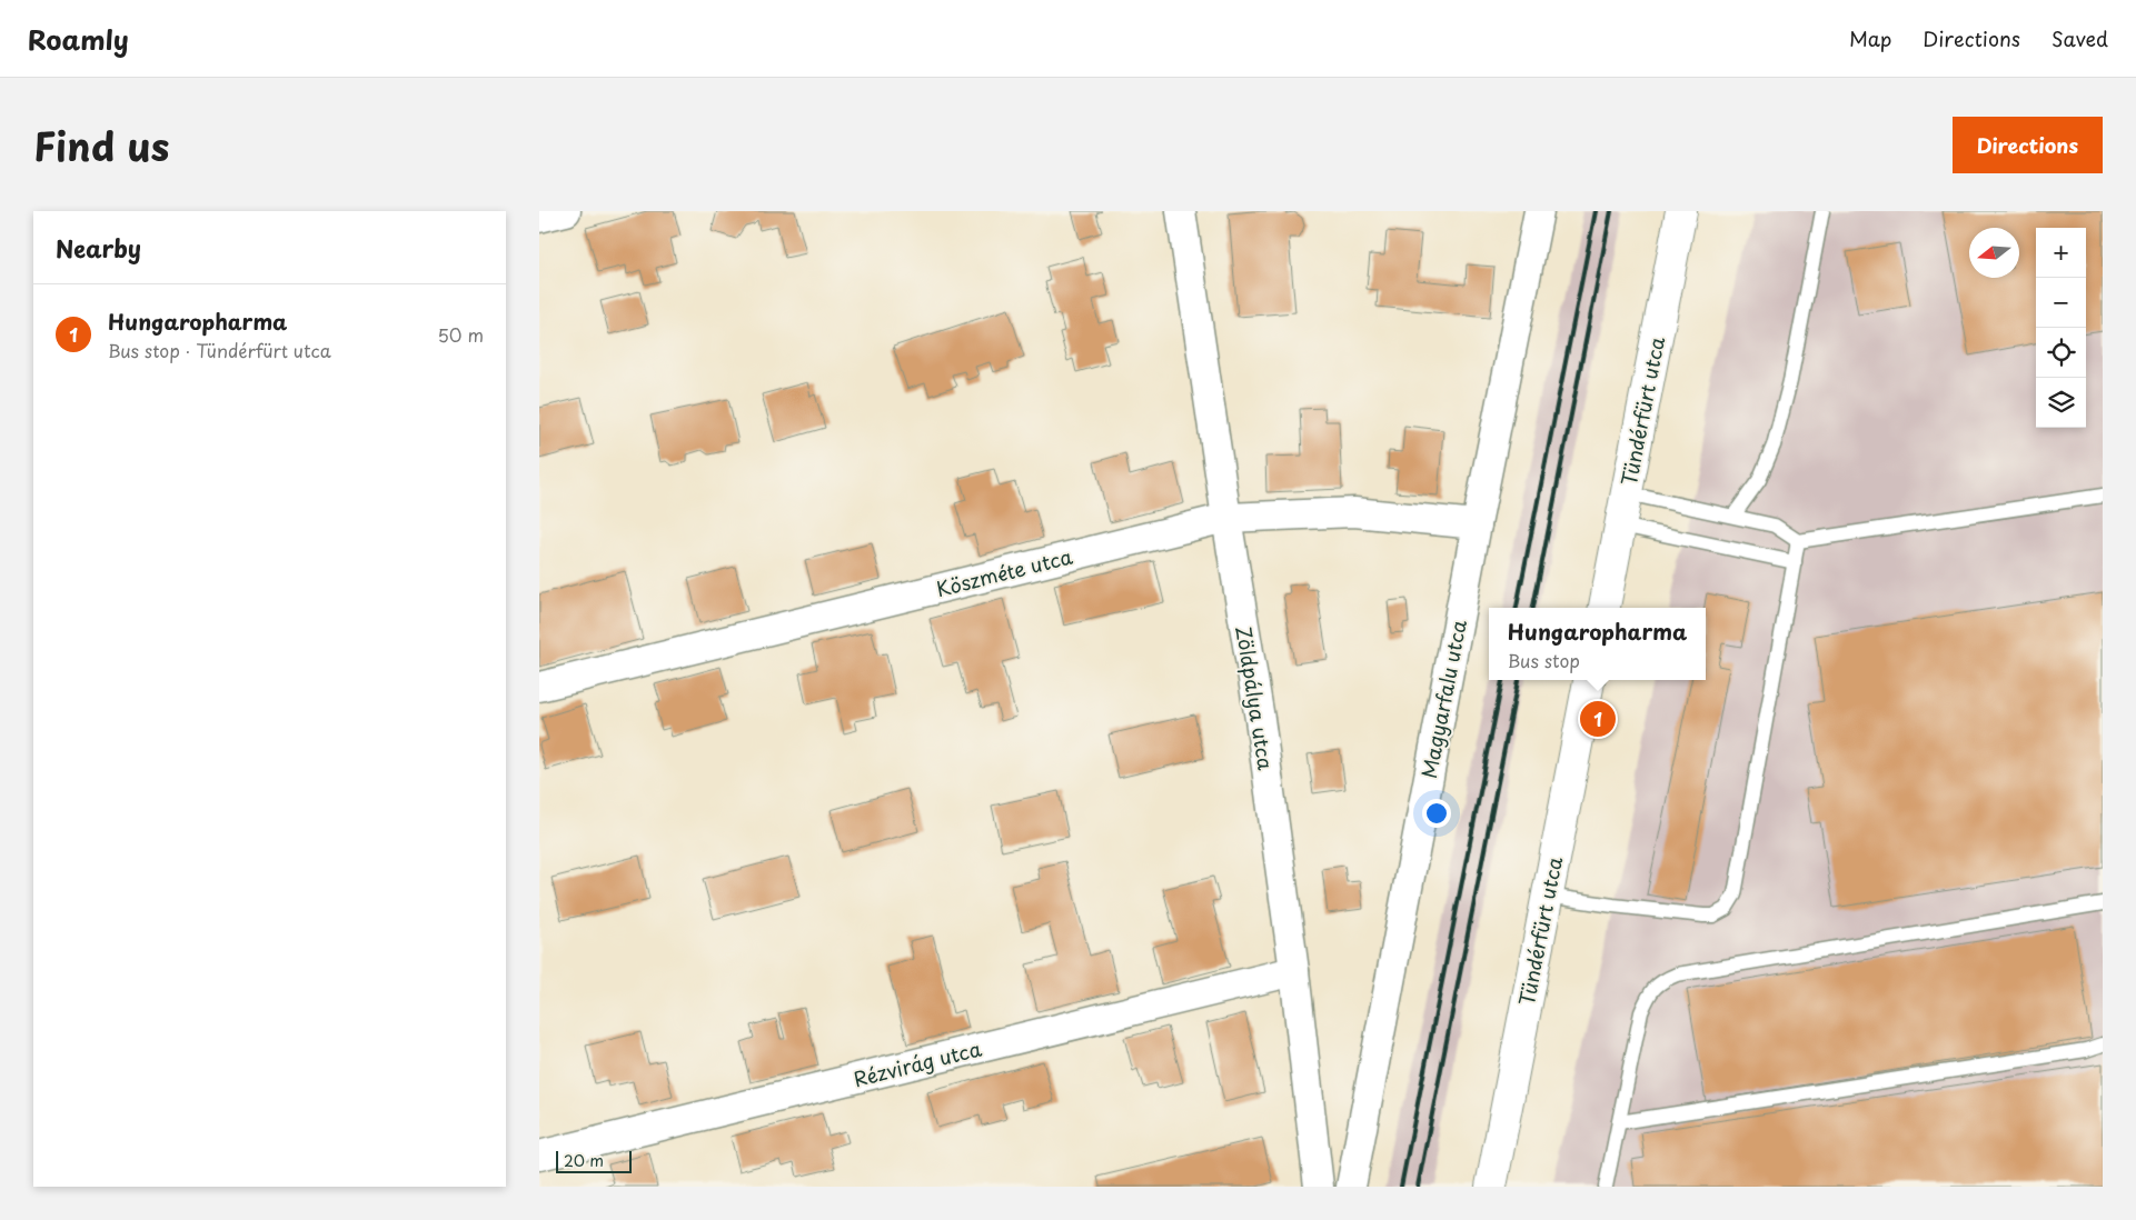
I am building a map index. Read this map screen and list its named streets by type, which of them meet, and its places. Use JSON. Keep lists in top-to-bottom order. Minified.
{"streets":{"street":["Tündérfürt utca","Köszméte utca","Zöldpálya utca","Magyarfalu utca","Rézvirág utca"]},"crossings":[["Köszméte utca","Zöldpálya utca"],["Köszméte utca","Magyarfalu utca"],["Zöldpálya utca","Rézvirág utca"]],"scale_bar":"20 m","north":"left","page":{"header":"Roamly","nav":["Map","Directions","Saved"],"title":"Find us","buttons":"Directions","heading":"Nearby","map_buttons":["+","−"],"list":[{"mark":"1","name":"Hungaropharma","note":"Bus stop · Tündérfürt utca","value":"50 m"}],"popup":["Hungaropharma","Bus stop"],"pins":"1","scale":"20 m"}}
